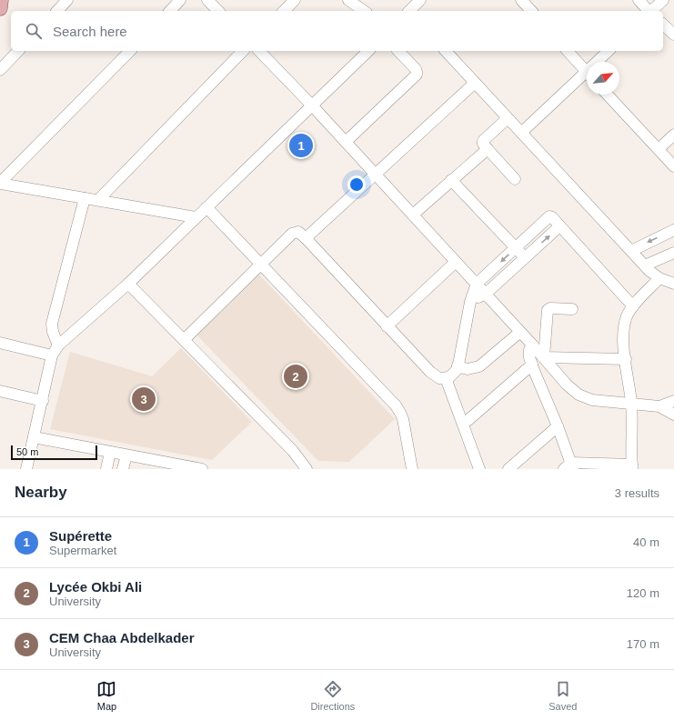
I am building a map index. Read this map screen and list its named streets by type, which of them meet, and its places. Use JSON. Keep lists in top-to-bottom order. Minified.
{"scale_bar":"50 m","north":"top right","page":{"search":"Search here","pins":["1","2","3"],"scale":"50 m","heading":["Nearby","3 results"],"list":[{"mark":"1","name":"Supérette","note":"Supermarket","value":"40 m"},{"mark":"2","name":"Lycée Okbi Ali","note":"University","value":"120 m"},{"mark":"3","name":"CEM Chaa Abdelkader","note":"University","value":"170 m"}],"nav":["Map","Directions","Saved"]}}
